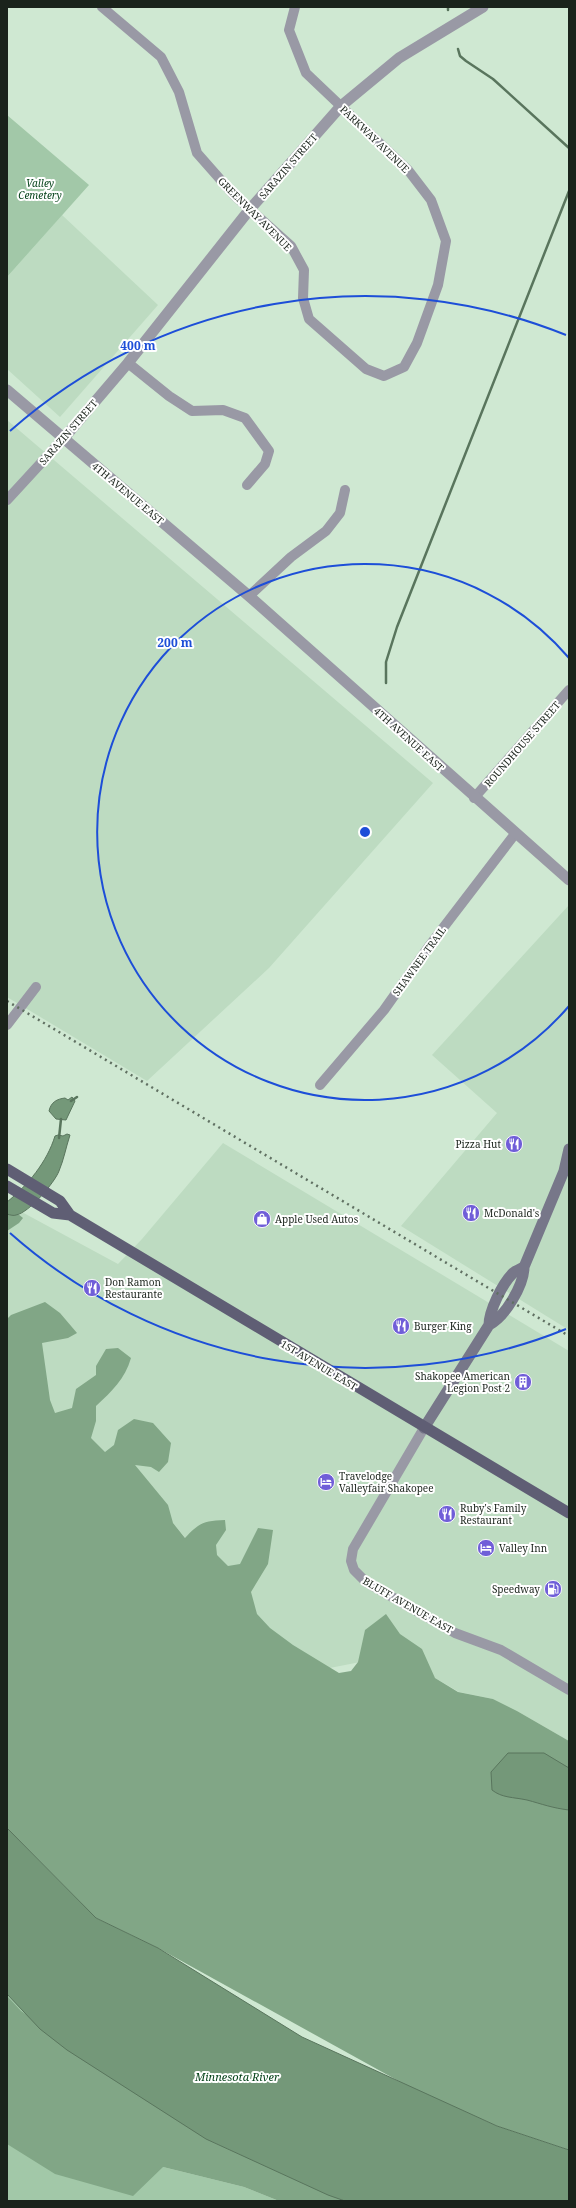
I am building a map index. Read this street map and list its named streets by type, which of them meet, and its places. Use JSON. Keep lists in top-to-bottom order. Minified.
{"streets":{"main road":["1ST AVENUE EAST"],"street":["PARKWAY AVENUE","SARAZIN STREET","GREENWAY AVENUE","4TH AVENUE EAST","ROUNDHOUSE STREET","SHAWNEE TRAIL","BLUFF AVENUE EAST"]},"crossings":[["PARKWAY AVENUE","SARAZIN STREET"],["PARKWAY AVENUE","GREENWAY AVENUE"],["SARAZIN STREET","GREENWAY AVENUE"],["SARAZIN STREET","4TH AVENUE EAST"],["4TH AVENUE EAST","ROUNDHOUSE STREET"],["4TH AVENUE EAST","SHAWNEE TRAIL"],["1ST AVENUE EAST","BLUFF AVENUE EAST"]],"water":["Minnesota River"],"parks":["Valley Cemetery"],"places":{"restaurant":["Pizza Hut","McDonald's","Don Ramon Restaurante","Burger King","Ruby's Family Restaurant"],"shop":["Apple Used Autos"],"building":["Shakopee American Legion Post 2"],"hotel":["Travelodge Valleyfair Shakopee","Valley Inn"],"fuel station":["Speedway"]},"rings":["400 m","200 m"]}
